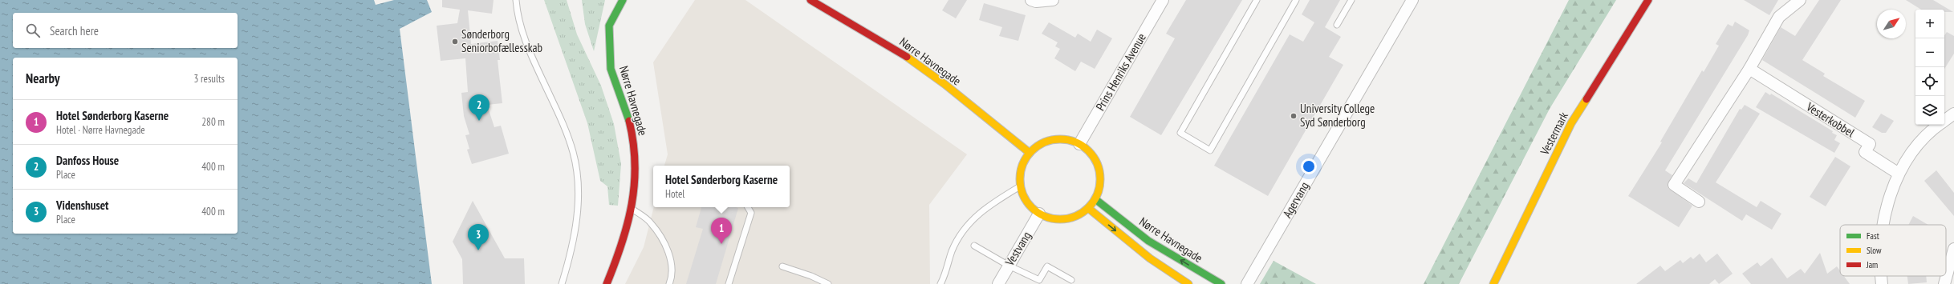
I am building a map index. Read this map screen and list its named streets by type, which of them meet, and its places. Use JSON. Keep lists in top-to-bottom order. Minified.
{"streets":{"street":["Nørre Havnegade","Prins Henriks Avenue","Vesterkobbel","Vestermark","Agervang","Vestvang"]},"crossings":[["Nørre Havnegade","Prins Henriks Avenue"],["Nørre Havnegade","Vestvang"],["Prins Henriks Avenue","Vestvang"]],"places":["Sønderborg Seniorbofællesskab","University College Syd Sønderborg"],"legend":["Fast","Slow","Jam"],"north":"top right","page":{"map_buttons":["+","−"],"search":"Search here","heading":["Nearby","3 results"],"pins":["2","1","3"],"list":[{"mark":"1","name":"Hotel Sønderborg Kaserne","note":"Hotel · Nørre Havnegade","value":"280 m"},{"mark":"2","name":"Danfoss House","note":"Place","value":"400 m"},{"mark":"3","name":"Videnshuset","note":"Place","value":"400 m"}],"popup":["Hotel Sønderborg Kaserne","Hotel"]}}
